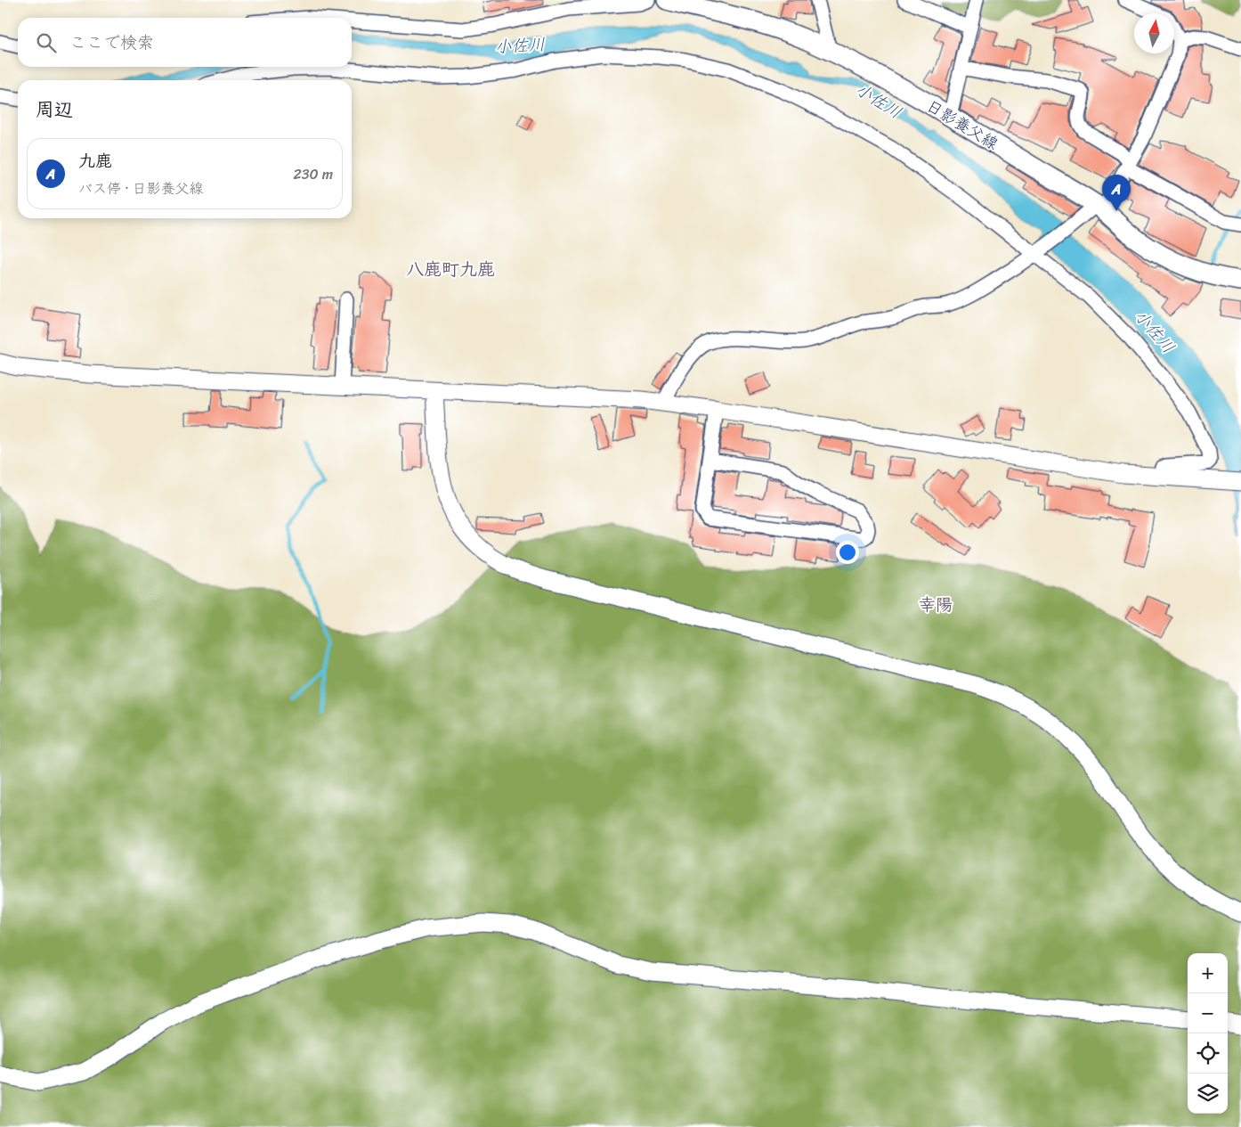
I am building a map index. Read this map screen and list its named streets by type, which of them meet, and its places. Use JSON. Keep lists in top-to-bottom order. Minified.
{"streets":{"main road":["日影養父線"]},"districts":["八鹿町九鹿","幸陽"],"water":["小佐川"],"north":"top","page":{"search":"ここで検索","heading":"周辺","list":[{"mark":"A","name":"九鹿","note":"バス停 · 日影養父線","value":"230 m"}],"pins":"A","map_buttons":["+","−"]}}
